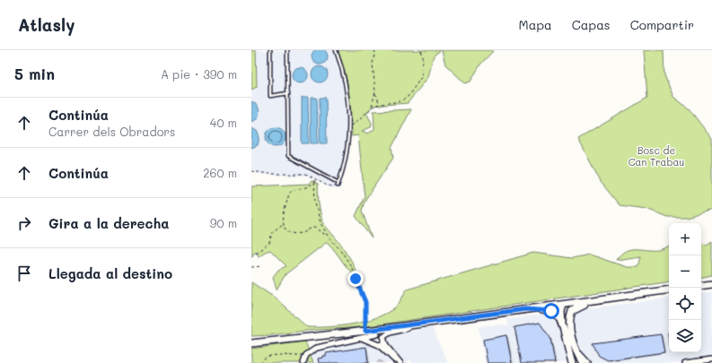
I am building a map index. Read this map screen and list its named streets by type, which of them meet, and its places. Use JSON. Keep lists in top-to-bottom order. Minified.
{"parks":["Bosc de Can Trabau"],"page":{"header":"Atlasly","nav":["Mapa","Capas","Compartir"],"heading":["5 min","A pie · 390 m"],"list":[["Continúa","Carrer dels Obradors","40 m"],["Continúa","260 m"],["Gira a la derecha","90 m"],"Llegada al destino"],"map_buttons":["+","−"]}}
